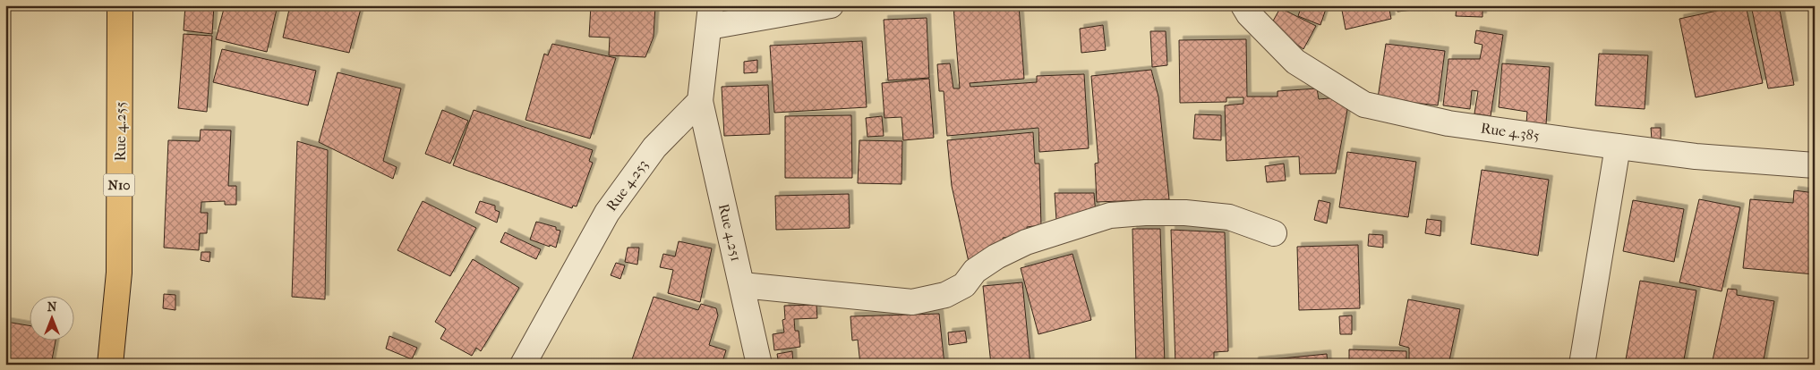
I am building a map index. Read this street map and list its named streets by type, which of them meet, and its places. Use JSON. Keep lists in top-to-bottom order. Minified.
{"streets":{"highway":["Rue 4.255","N10"],"street":["Rue 4.385","Rue 4.253","Rue 4.251"]},"crossings":[["Rue 4.253","Rue 4.251"]],"north":"top"}
